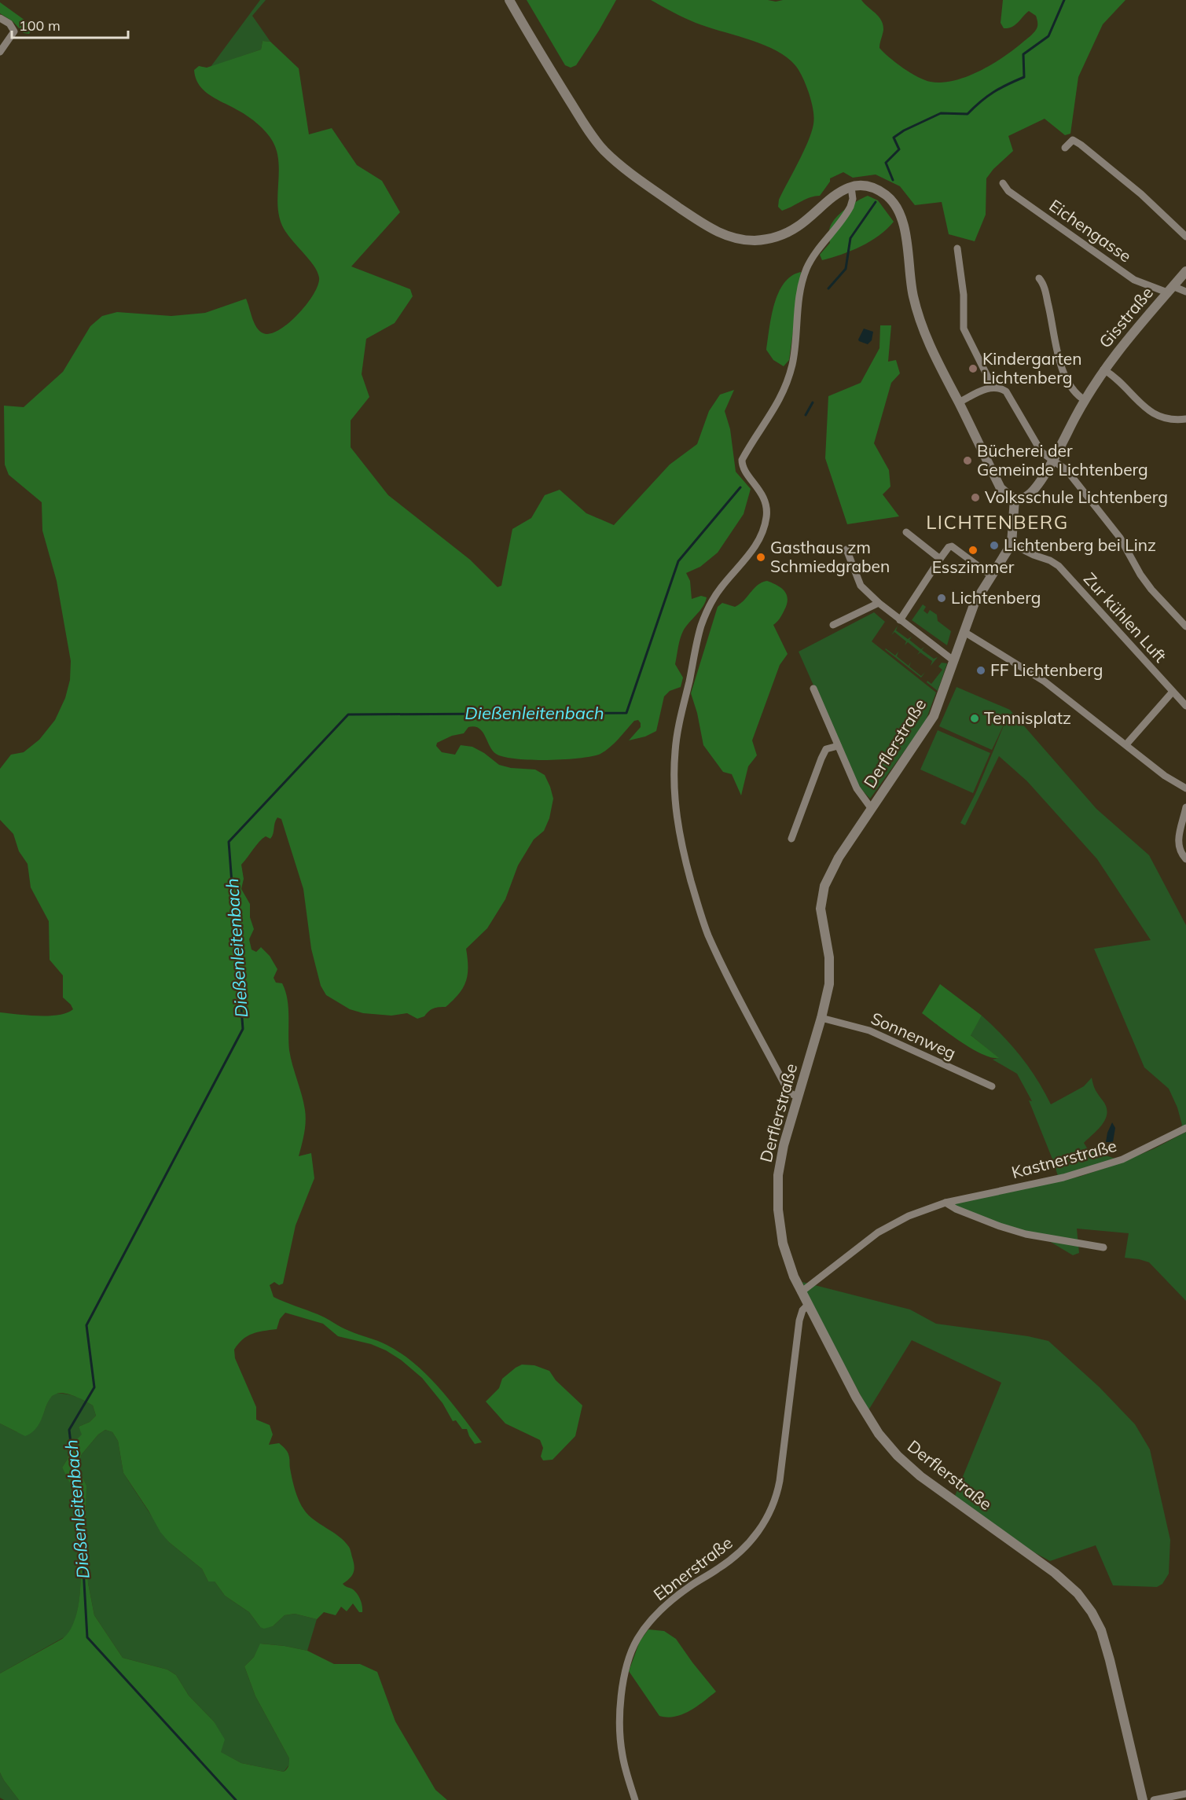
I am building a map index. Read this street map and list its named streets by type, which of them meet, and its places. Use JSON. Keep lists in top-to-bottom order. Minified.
{"streets":{"street":["Eichengasse","Gisstraße","Zur kühlen Luft","Derflerstraße","Sonnenweg","Kastnerstraße","Ebnerstraße"]},"crossings":[["Eichengasse","Gisstraße"],["Gisstraße","Derflerstraße"],["Zur kühlen Luft","Derflerstraße"],["Derflerstraße","Sonnenweg"],["Derflerstraße","Kastnerstraße"],["Derflerstraße","Ebnerstraße"]],"districts":["LICHTENBERG"],"water":["Dießenleitenbach"],"places":["Kindergarten Lichtenberg","Bücherei der Gemeinde Lichtenberg","Volksschule Lichtenberg","Lichtenberg bei Linz","Esszimmer","Gasthaus zm Schmiedgraben","Lichtenberg","FF Lichtenberg","Tennisplatz"],"scale_bar":"100 m"}
